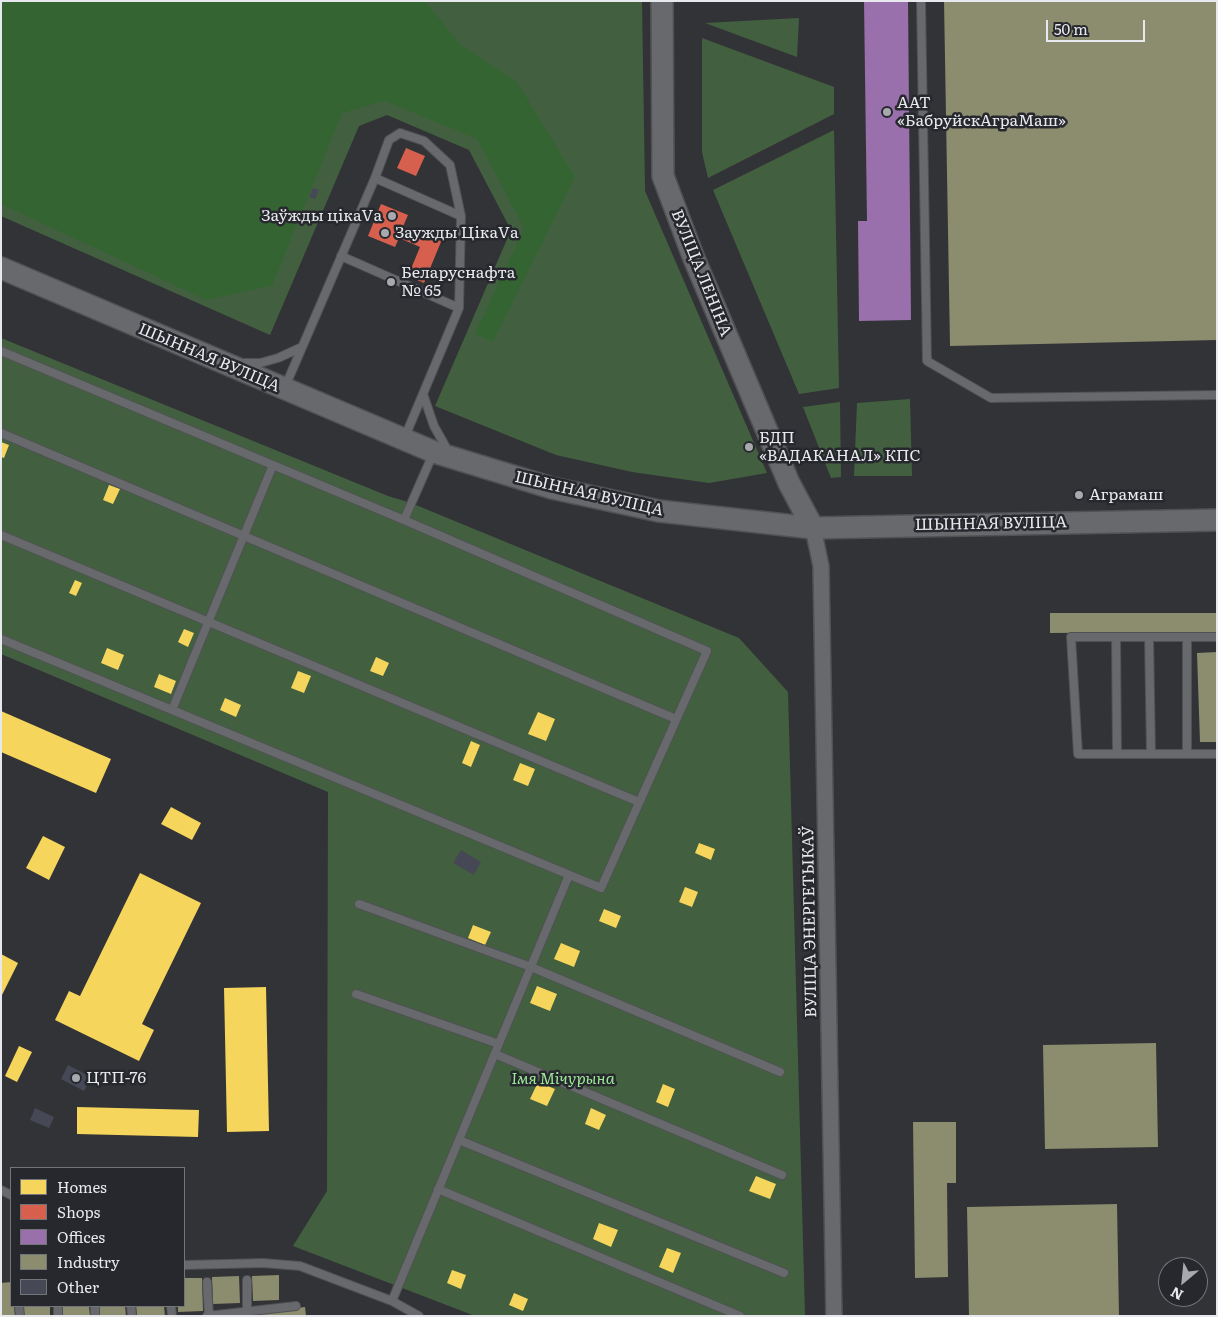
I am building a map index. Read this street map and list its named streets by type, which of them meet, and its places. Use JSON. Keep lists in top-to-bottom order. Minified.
{"streets":{"main road":["ВУЛІЦА ЛЕНІНА","ШЫННАЯ ВУЛІЦА"],"street":["ВУЛІЦА ЭНЕРГЕТЫКАЎ"]},"crossings":[["ВУЛІЦА ЛЕНІНА","ШЫННАЯ ВУЛІЦА"],["ВУЛІЦА ЛЕНІНА","ВУЛІЦА ЭНЕРГЕТЫКАЎ"],["ШЫННАЯ ВУЛІЦА","ВУЛІЦА ЭНЕРГЕТЫКАЎ"]],"parks":["Імя Мічурына"],"places":["ААТ «БабруйскАграМаш»","Заўжды цікаVа","Заужды ЦікаVа","Беларуснафта № 65","БДП «ВАДАКАНАЛ» КПС","Аграмаш","ЦТП-76"],"legend":["Homes","Shops","Offices","Industry","Other"],"scale_bar":"50 m","north":"bottom left"}
